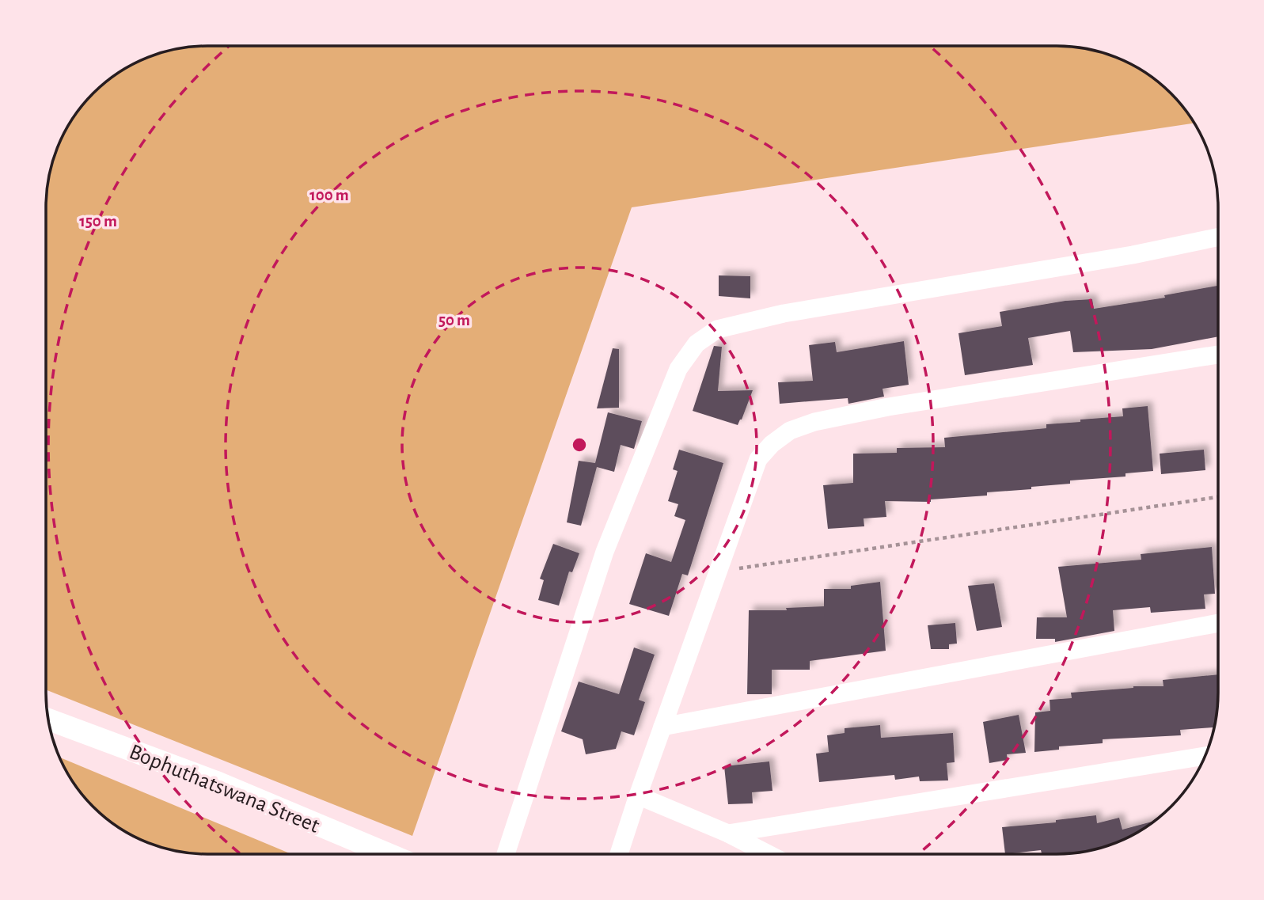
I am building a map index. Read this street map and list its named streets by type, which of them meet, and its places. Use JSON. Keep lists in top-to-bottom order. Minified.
{"streets":{"street":["Bophuthatswana Street"]},"rings":["100 m","150 m","50 m"]}
